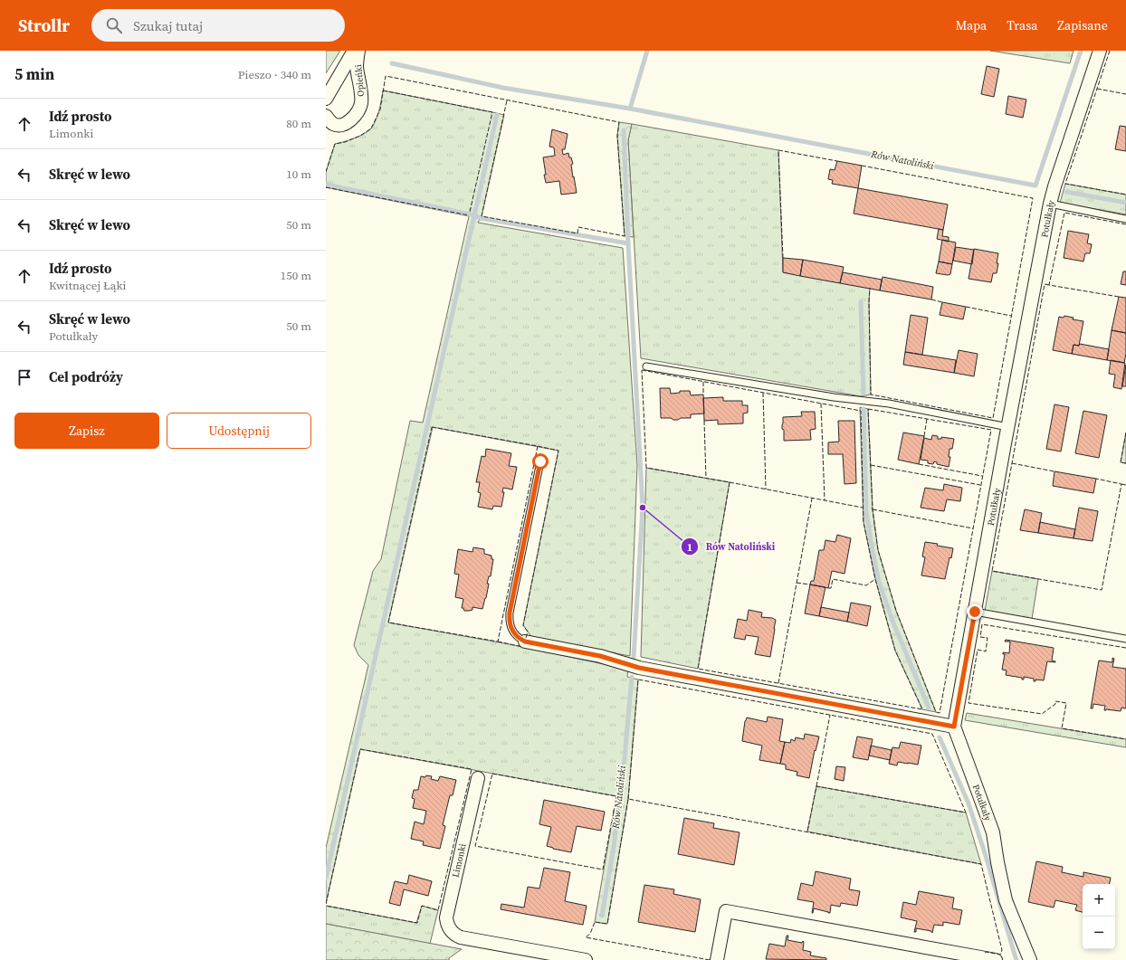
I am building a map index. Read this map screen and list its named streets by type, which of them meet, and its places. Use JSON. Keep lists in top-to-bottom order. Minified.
{"streets":{"street":["Opieńki","Potułkały","Limonki"]},"water":["Rów Natoliński"],"places":["Rów Natoliński"],"page":{"header":"Strollr","search":"Szukaj tutaj","nav":["Mapa","Trasa","Zapisane"],"heading":["5 min","Pieszo · 340 m"],"list":[["Idź prosto","Limonki","80 m"],["Skręć w lewo","10 m"],["Skręć w lewo","50 m"],["Idź prosto","Kwitnącej Łąki","150 m"],["Skręć w lewo","Potułkały","50 m"],"Cel podróży"],"buttons":["Zapisz","Udostępnij"],"map_buttons":["+","−"]}}
